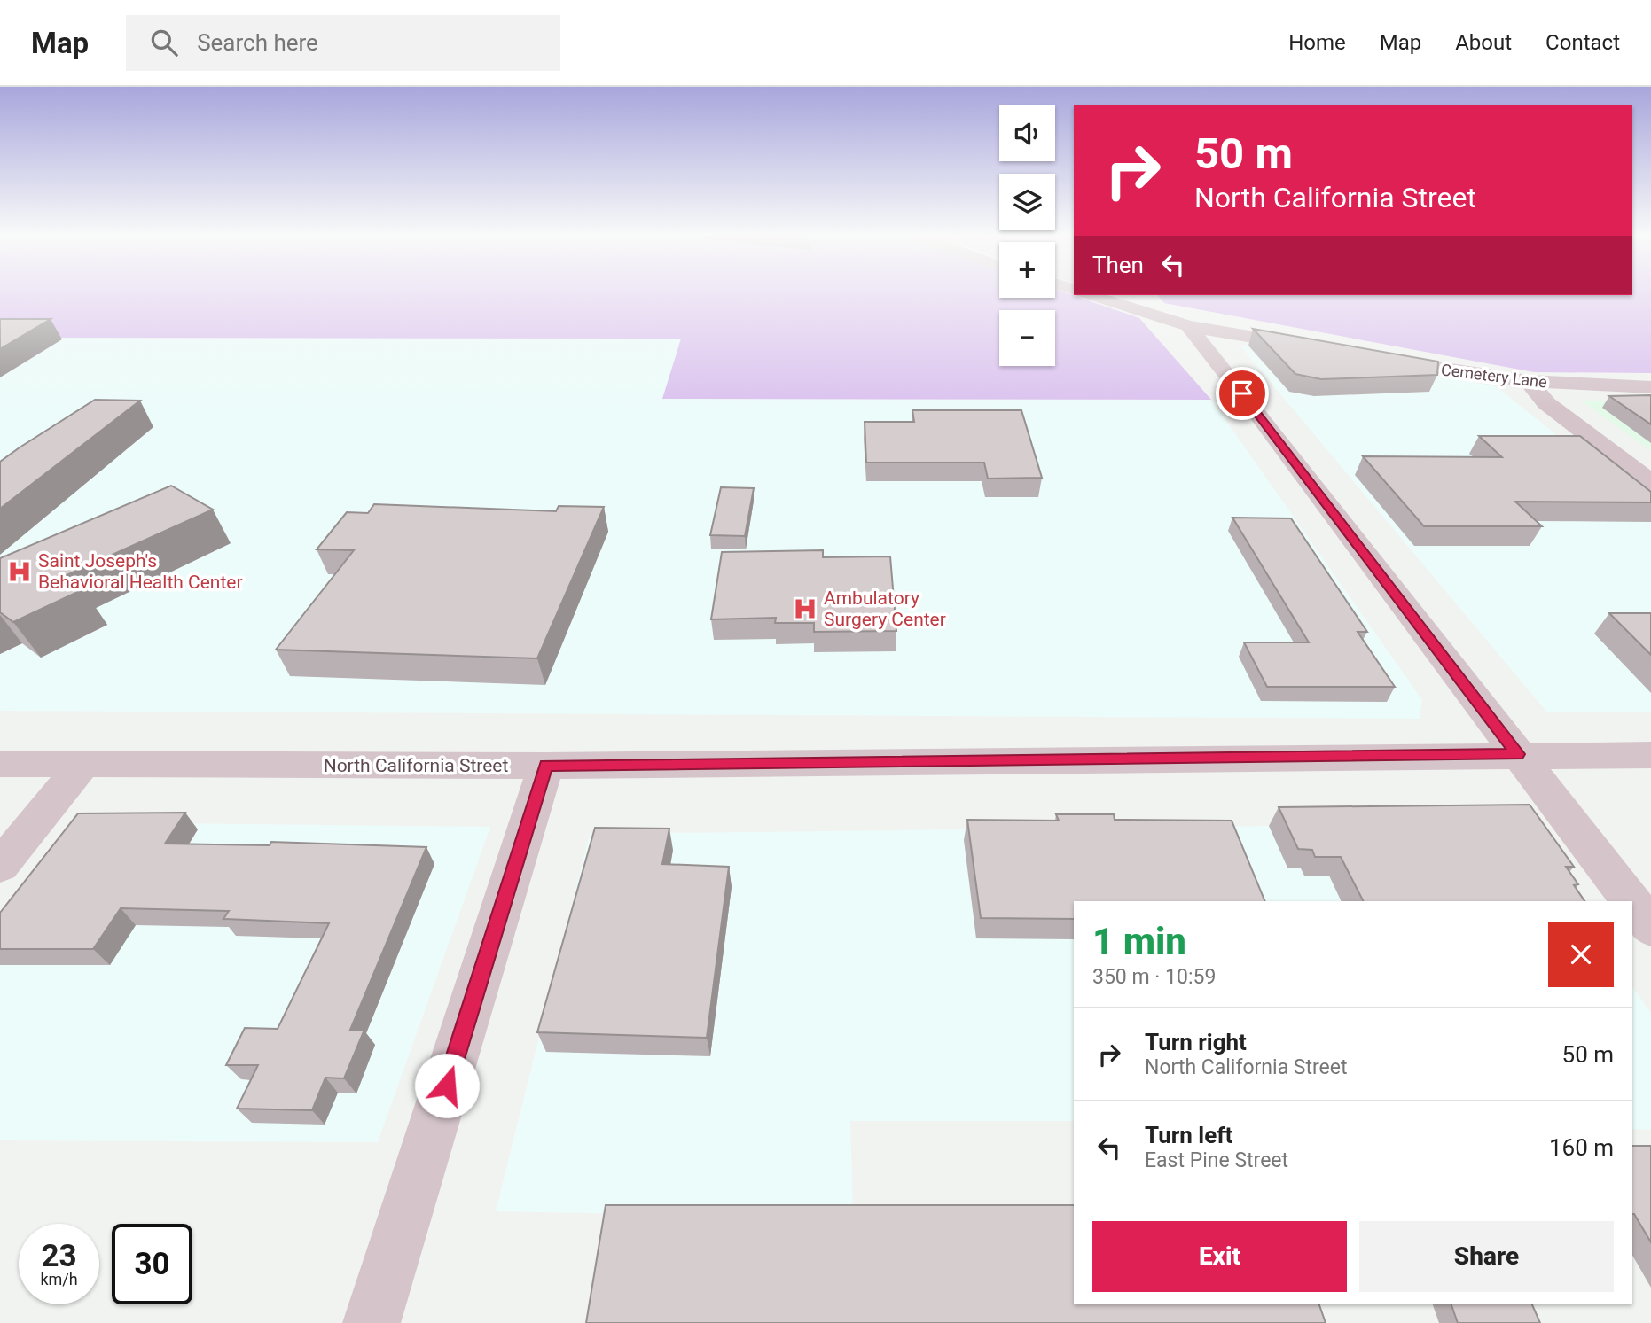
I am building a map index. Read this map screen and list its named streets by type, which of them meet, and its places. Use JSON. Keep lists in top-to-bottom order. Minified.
{"streets":{"street":["Cemetery Lane","North California Street"]},"places":{"hospital":["Saint Joseph's Behavioral Health Center","Ambulatory Surgery Center"]},"page":{"header":"Map","search":"Search here","nav":["Home","Map","About","Contact"],"map_buttons":["+","−"],"turn":["50 m","North California Street"],"then":"Then","heading":["1 min","350 m · 10:59"],"list":[{"name":"Turn right","note":"North California Street","value":"50 m"},{"name":"Turn left","note":"East Pine Street","value":"160 m"}],"buttons":["Exit","Share"],"speed":"23 km/h","limit":"30"}}
